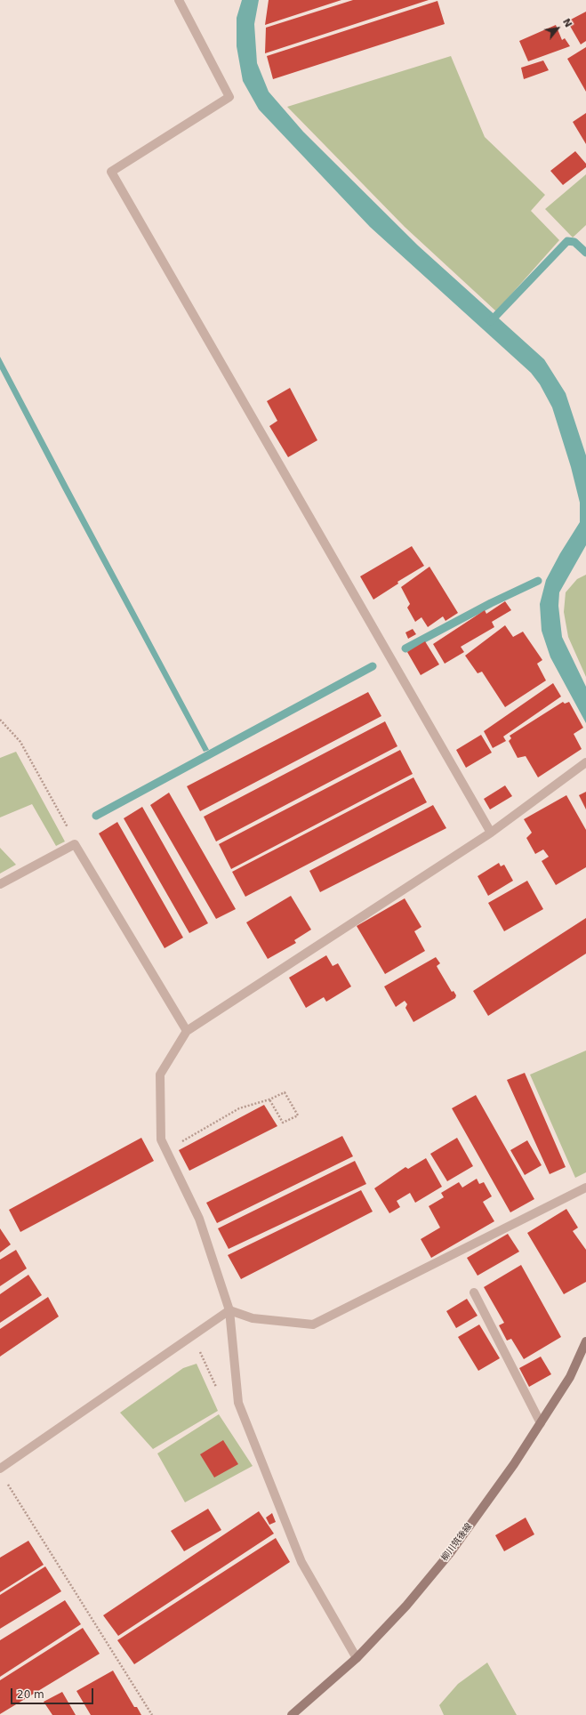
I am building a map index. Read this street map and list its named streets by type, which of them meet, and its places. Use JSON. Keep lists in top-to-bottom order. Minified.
{"streets":{"main road":["柳川筑後線"]},"scale_bar":"20 m","north":"top right"}
